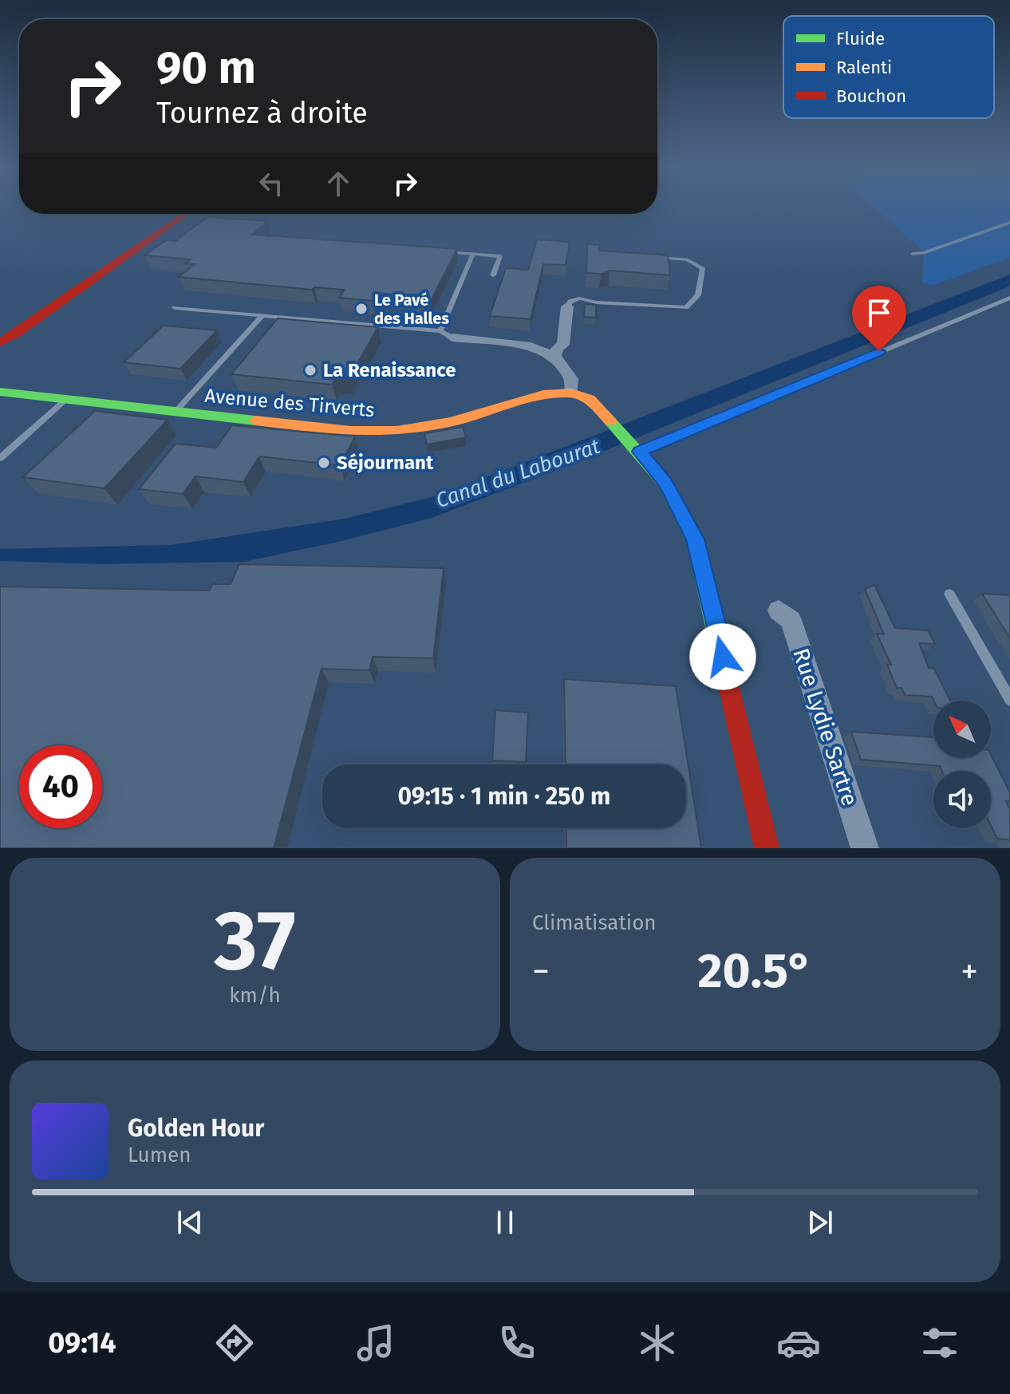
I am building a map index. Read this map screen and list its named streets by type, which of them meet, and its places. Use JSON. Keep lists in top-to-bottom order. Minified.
{"streets":{"street":["Avenue des Tirverts","Rue Lydie Sartre"]},"water":["Canal du Labourat"],"places":["Le Pavé des Halles","La Renaissance","Séjournant"],"legend":["Fluide","Ralenti","Bouchon"],"north":"top left","page":{"turn":["90 m","Tournez à droite"],"limit":"40","trip":"09:15 · 1 min · 250 m","tile":[["37","km/h"],"Climatisation"],"heat":["−","20.5°","+"],"song":["Golden Hour","Lumen"],"tabs":"09:14"}}
